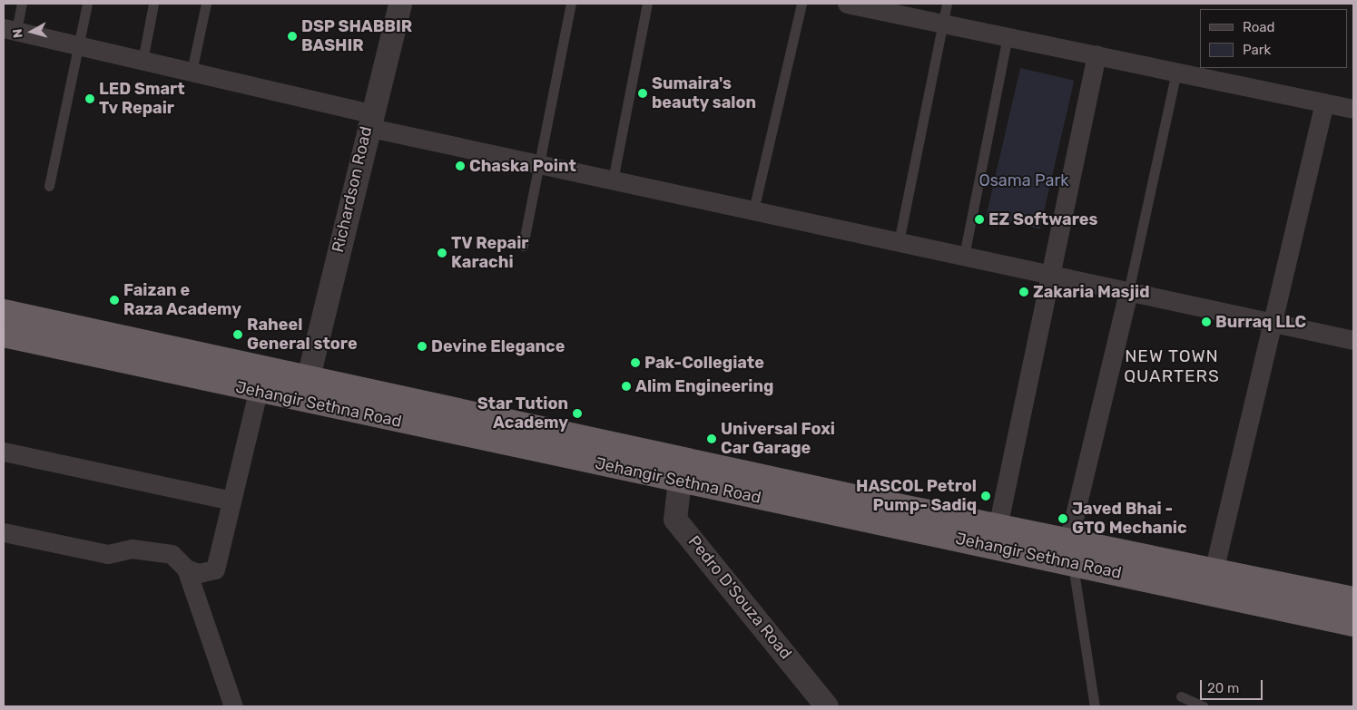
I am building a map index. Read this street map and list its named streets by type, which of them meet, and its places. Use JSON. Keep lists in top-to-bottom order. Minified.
{"streets":{"highway":["Jehangir Sethna Road"],"street":["Richardson Road","Pedro D'Souza Road"]},"crossings":[["Richardson Road","Jehangir Sethna Road"],["Jehangir Sethna Road","Pedro D'Souza Road"]],"districts":["NEW TOWN QUARTERS"],"parks":["Osama Park"],"places":["DSP SHABBIR BASHIR","Sumaira's beauty salon","LED Smart Tv Repair","Chaska Point","EZ Softwares","TV Repair Karachi","Zakaria Masjid","Faizan e Raza Academy","Burraq LLC","Raheel General store","Devine Elegance","Pak-Collegiate","Alim Engineering","Star Tution Academy","Universal Foxi Car Garage","HASCOL Petrol Pump- Sadiq","Javed Bhai - GTO Mechanic"],"legend":["Road","Park"],"scale_bar":"20 m","north":"left"}
